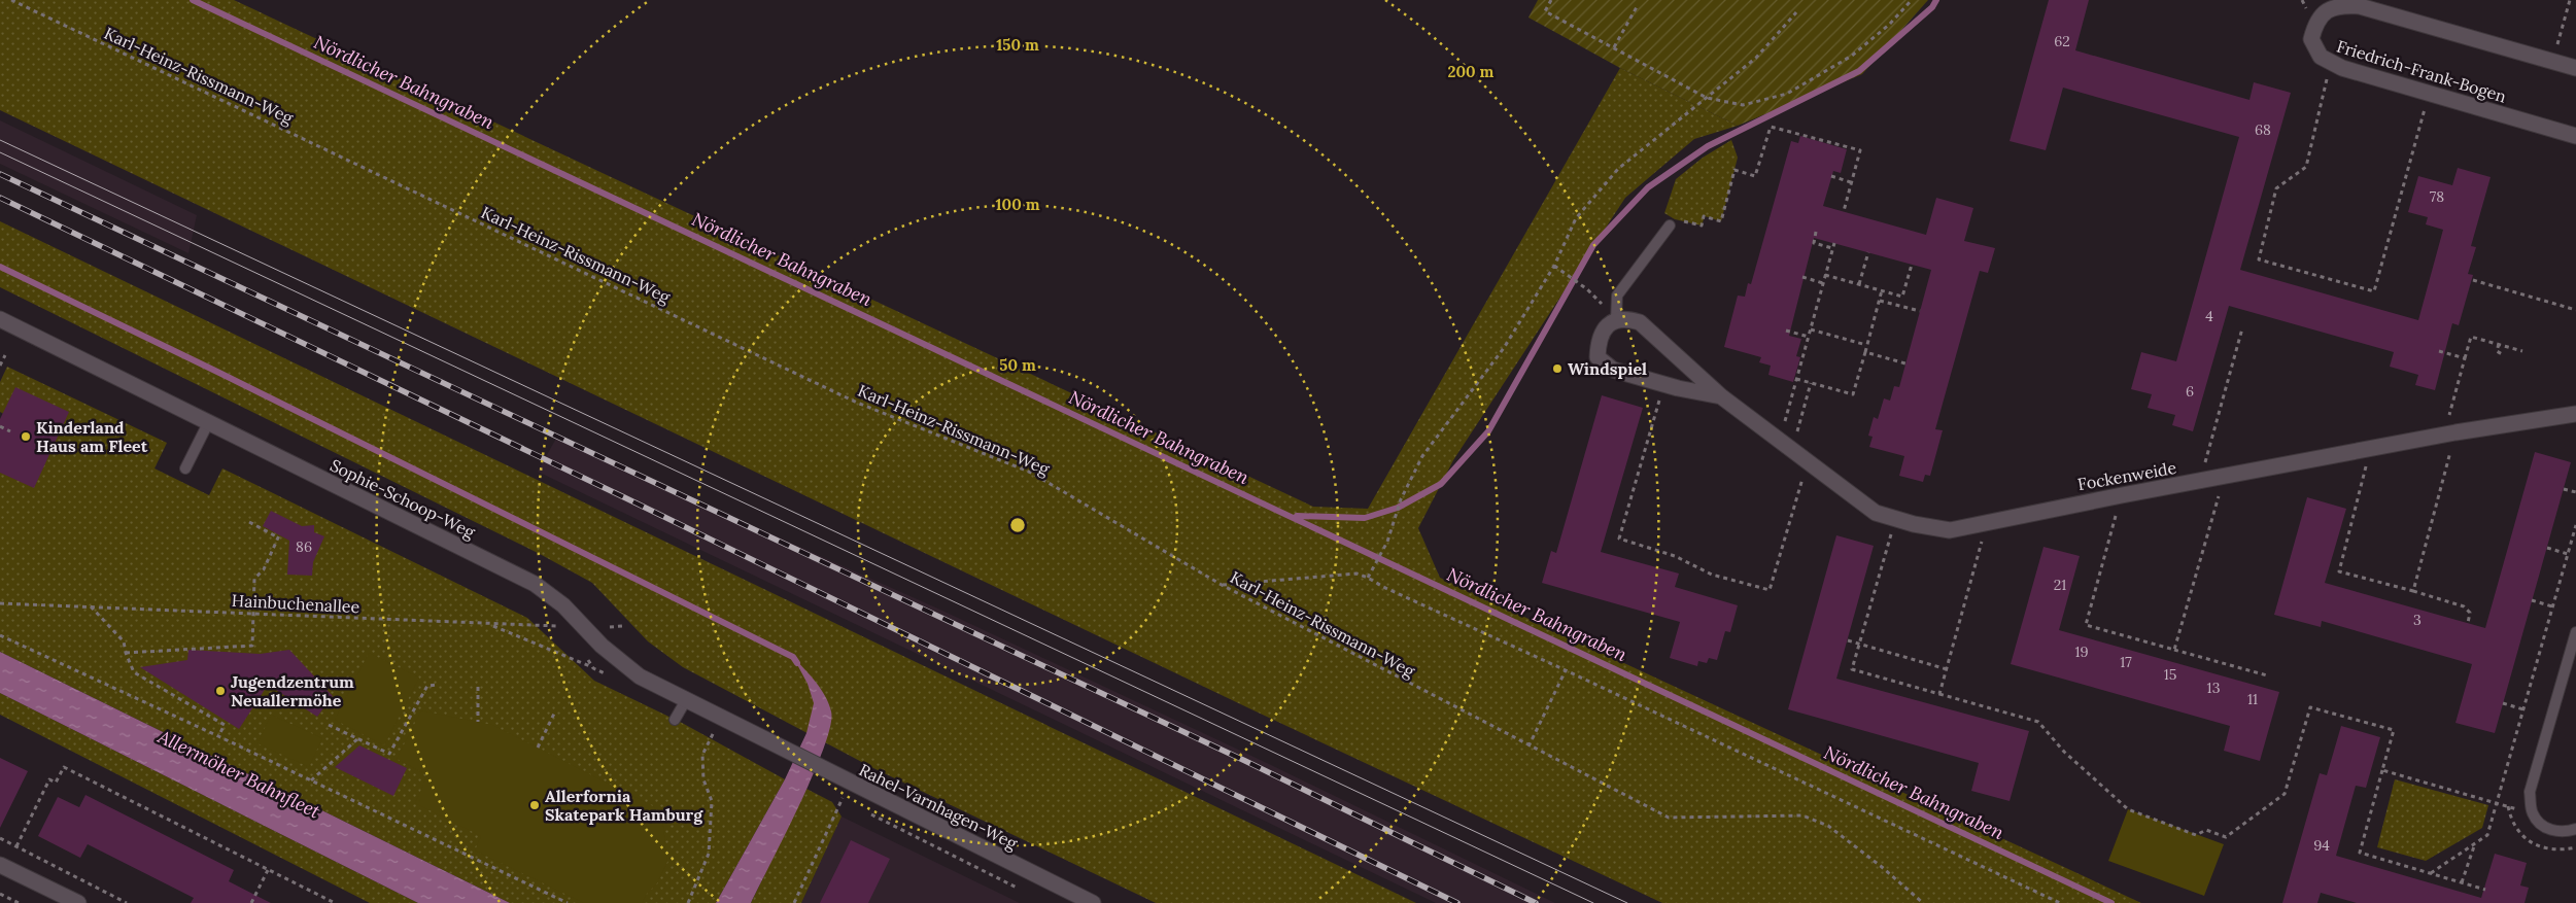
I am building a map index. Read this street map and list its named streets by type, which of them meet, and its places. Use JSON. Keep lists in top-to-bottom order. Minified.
{"streets":{"street":["Friedrich-Frank-Bogen","Fockenweide","Sophie-Schoop-Weg","Rahel-Varnhagen-Weg"],"path":["Karl-Heinz-Rissmann-Weg","Hainbuchenallee"]},"crossings":[["Sophie-Schoop-Weg","Hainbuchenallee"],["Sophie-Schoop-Weg","Rahel-Varnhagen-Weg"]],"water":["Nördlicher Bahngraben","Allermöher Bahnfleet"],"places":["Windspiel","Kinderland Haus am Fleet","Jugendzentrum Neuallermöhe","Allerfornia Skatepark Hamburg"],"house_numbers":["62","68","78","4","6","86","21","3","19","17","15","13","11","94"],"rings":["150 m","200 m","100 m","50 m"]}
